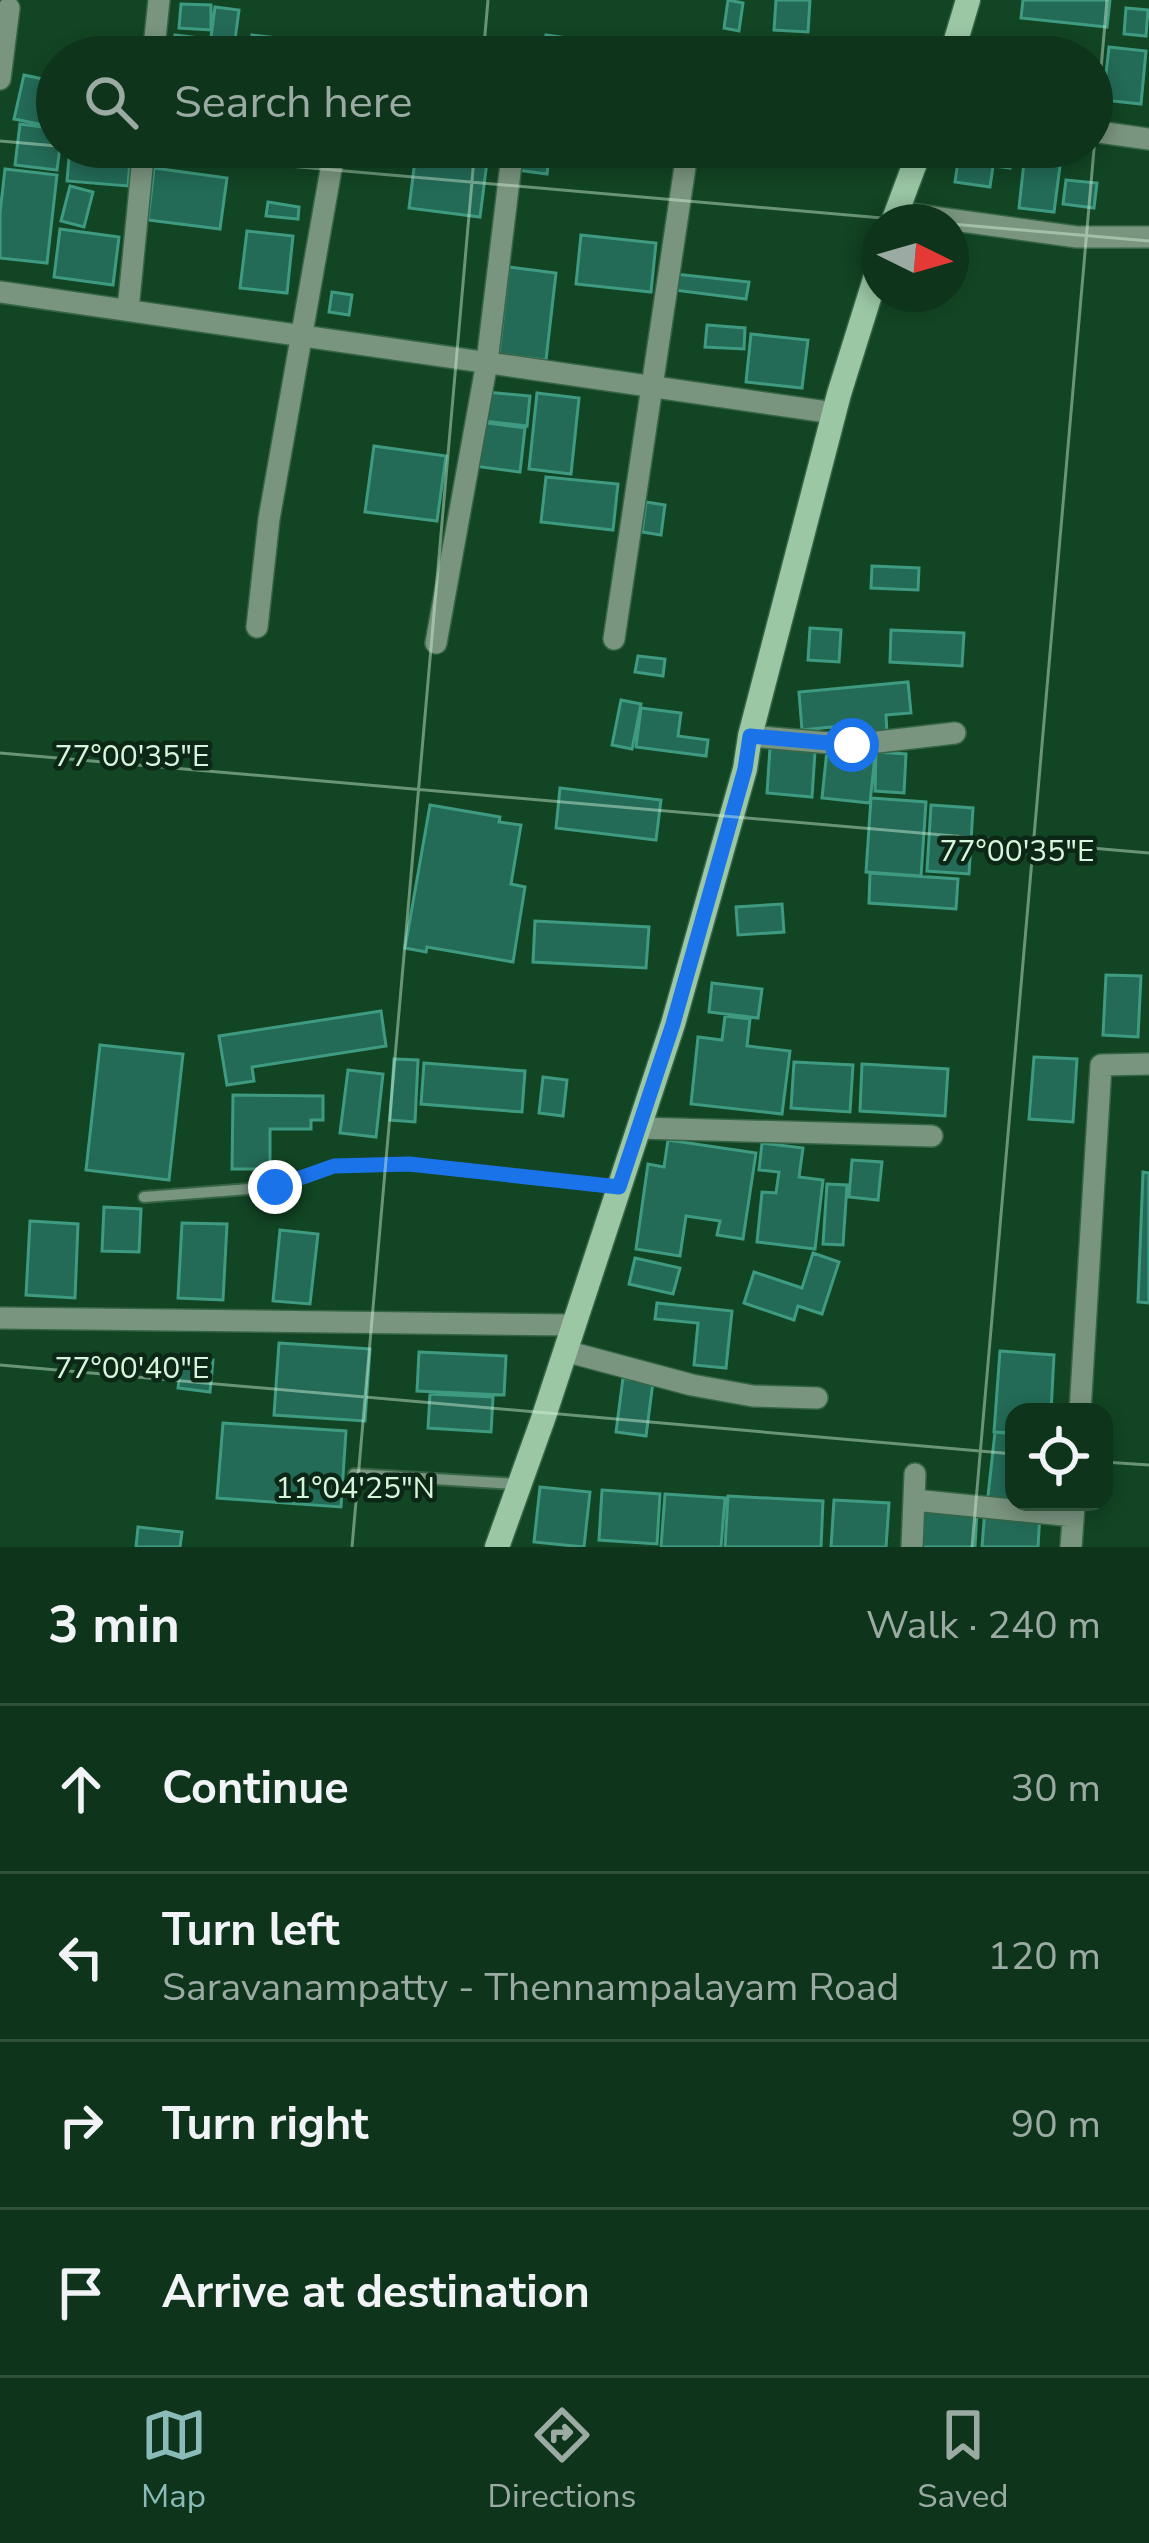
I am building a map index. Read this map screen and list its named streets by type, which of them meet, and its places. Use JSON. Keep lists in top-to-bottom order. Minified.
{"north":"right","page":{"search":"Search here","heading":["3 min","Walk · 240 m"],"list":[["Continue","30 m"],["Turn left","Saravanampatty - Thennampalayam Road","120 m"],["Turn right","90 m"],"Arrive at destination"],"nav":["Map","Directions","Saved"]},"coordinates":["77°00'35\"E","77°00'40\"E","11°04'25\"N"]}
